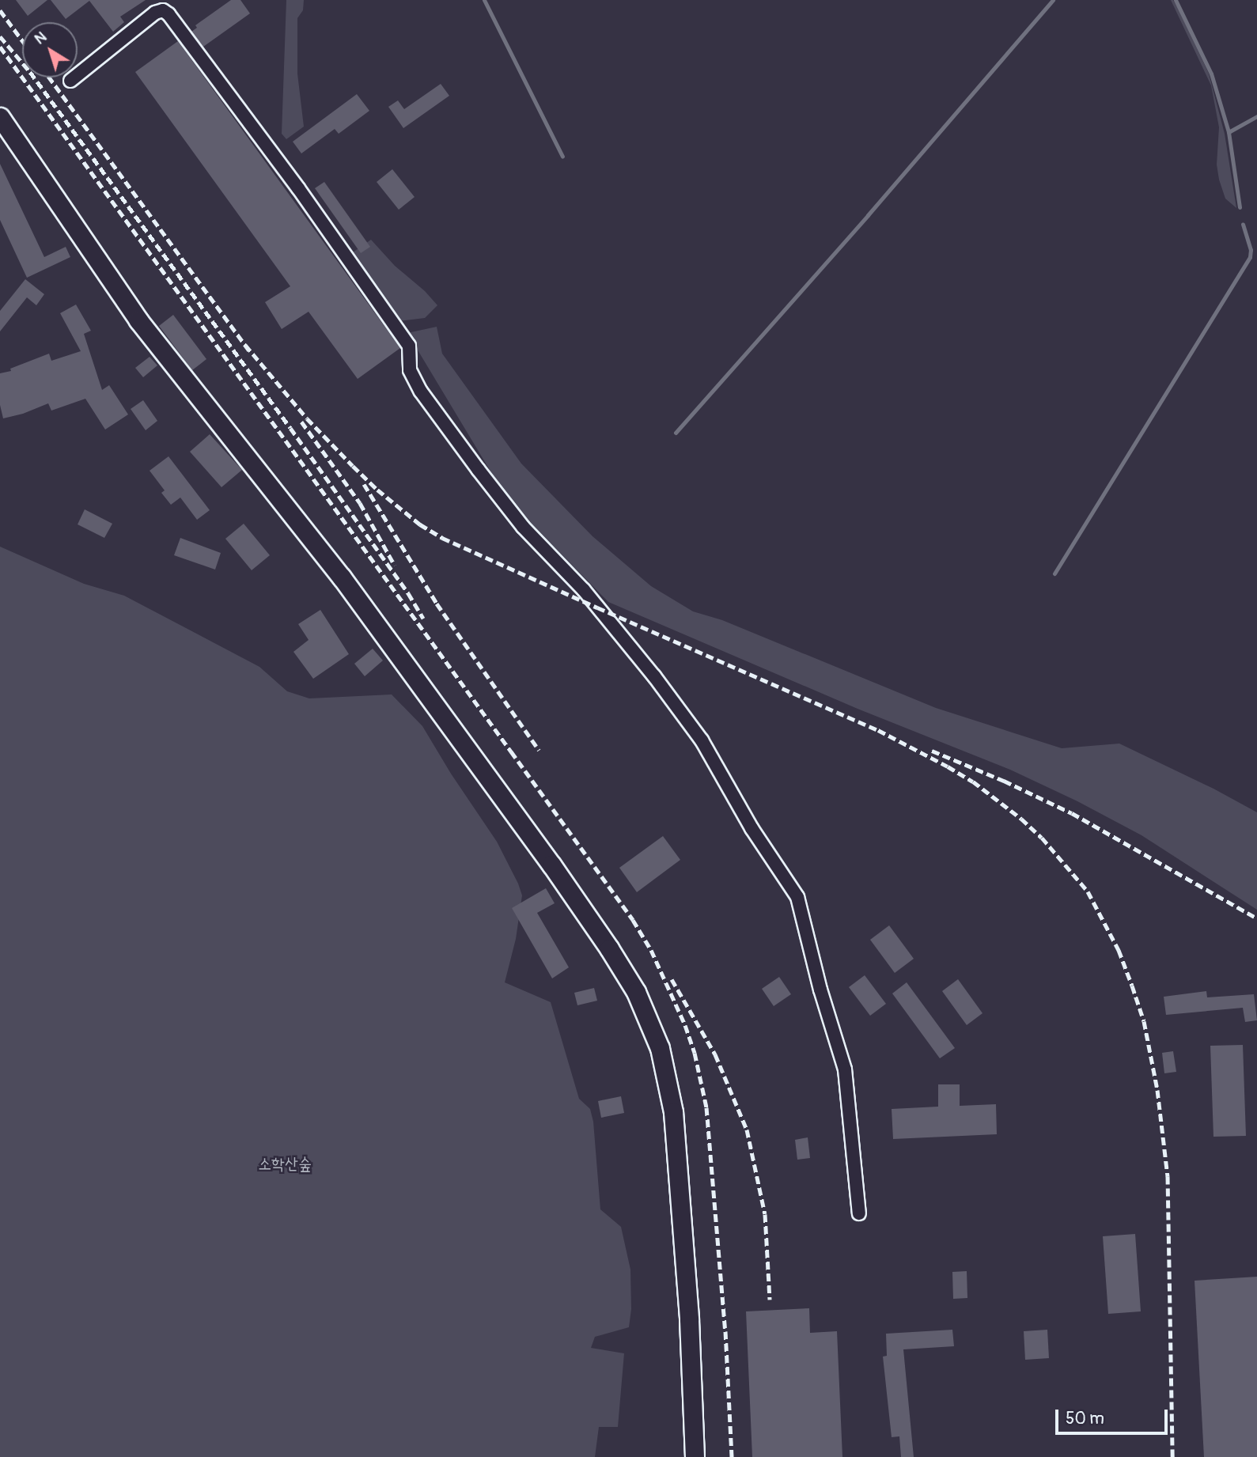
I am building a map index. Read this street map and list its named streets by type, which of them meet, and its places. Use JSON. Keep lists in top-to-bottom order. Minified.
{"parks":["소학산숲"],"scale_bar":"50 m","north":"top left"}
